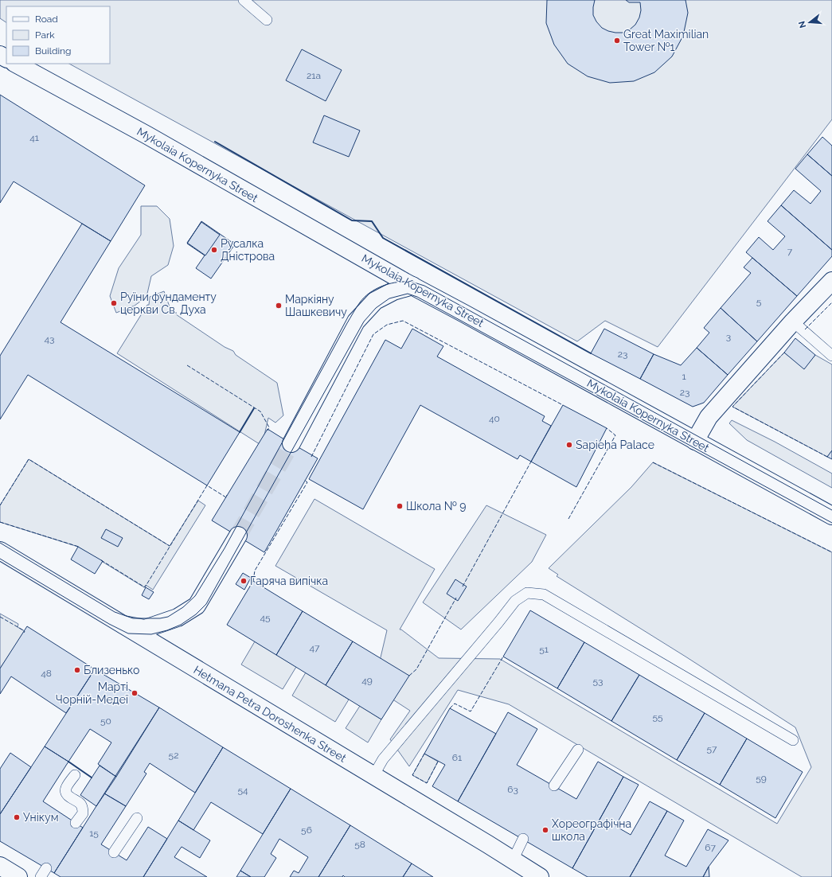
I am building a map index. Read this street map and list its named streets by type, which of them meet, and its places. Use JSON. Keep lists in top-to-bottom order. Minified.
{"streets":{"main road":["Mykolaia Kopernyka Street","Hetmana Petra Doroshenka Street"]},"places":["Great Maximilian Tower №1","Русалка Дністрова","Руїни фундаменту церкви Св. Духа","Маркіяну Шашкевичу","Sapieha Palace","Школа № 9","Гаряча випічка","Близенько","Марті Чорній-Медеї","Унікум","Хореографічна школа"],"house_numbers":["21а","41","7","5","3","43","23","1","23","40","45","47","51","48","49","53","55","50","57","52","61","59","63","54","56","15","58","67"],"legend":["Road","Park","Building"],"north":"left"}
